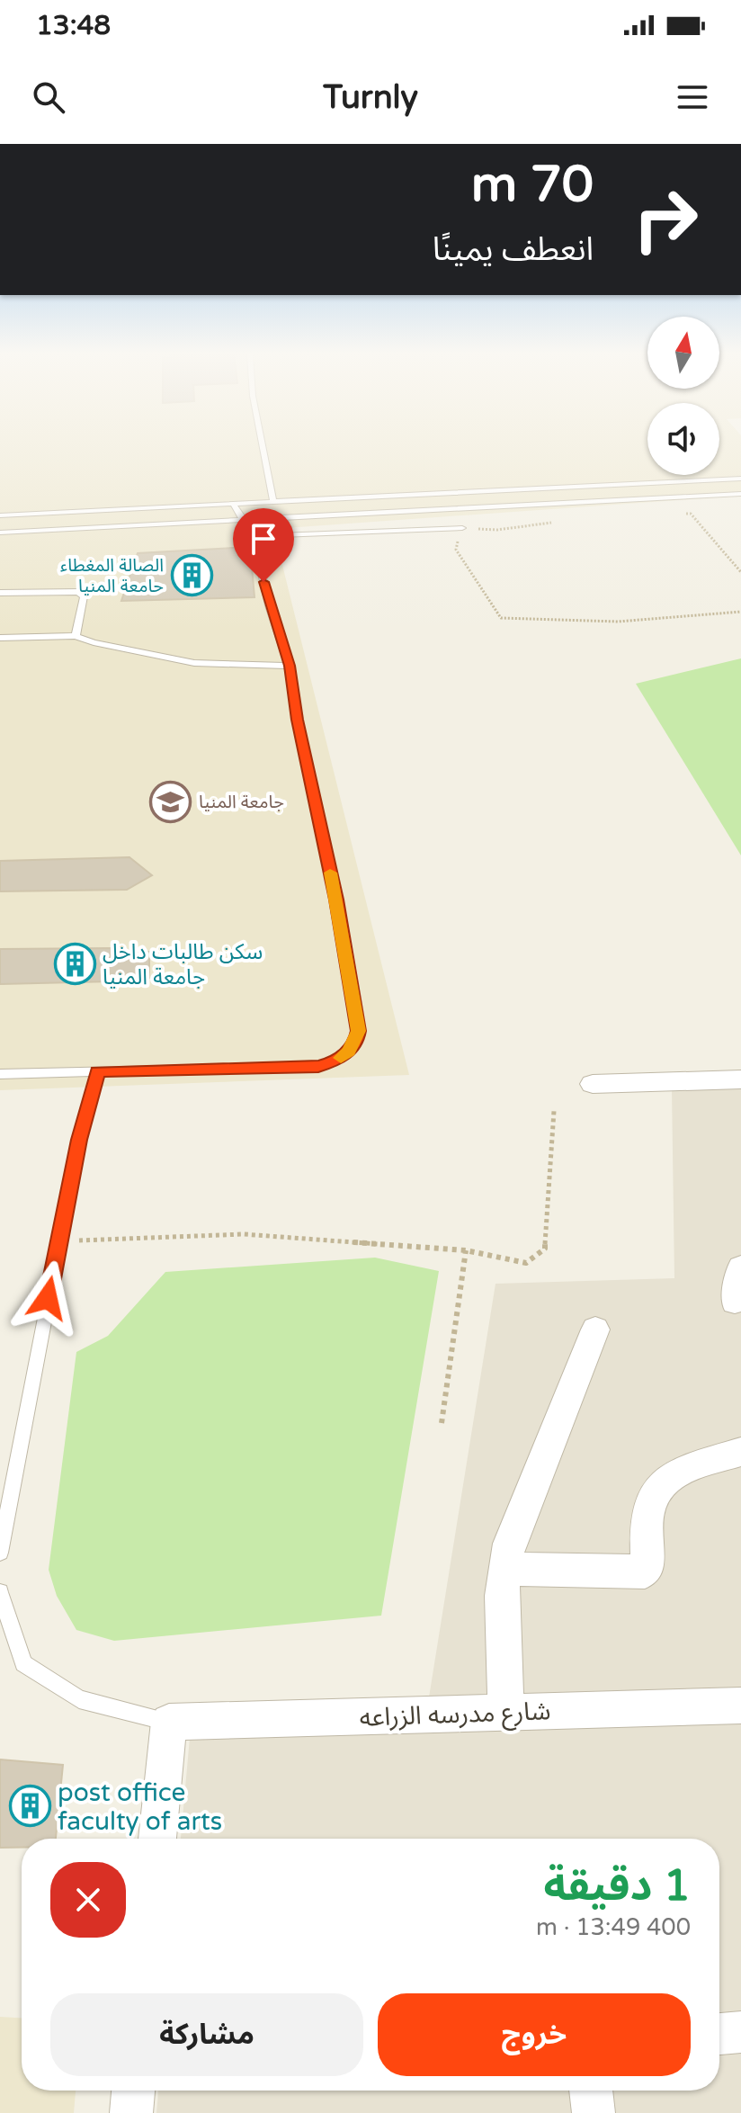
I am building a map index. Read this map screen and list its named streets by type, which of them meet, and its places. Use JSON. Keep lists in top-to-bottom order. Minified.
{"streets":{"street":["شارع مدرسه الزراعه"]},"places":{"building":["الصالة المغطاء حامعة المنيا","سكن طالبات داخل جامعة المنيا","post office faculty of arts"],"school or university":["جامعة المنيا"]},"north":"top","page":{"status":"13:48","header":"Turnly","turn":["70 m","انعطف يمينًا"],"heading":["1 دقيقة","400 m · 13:49"],"buttons":["خروج","مشاركة"]}}
